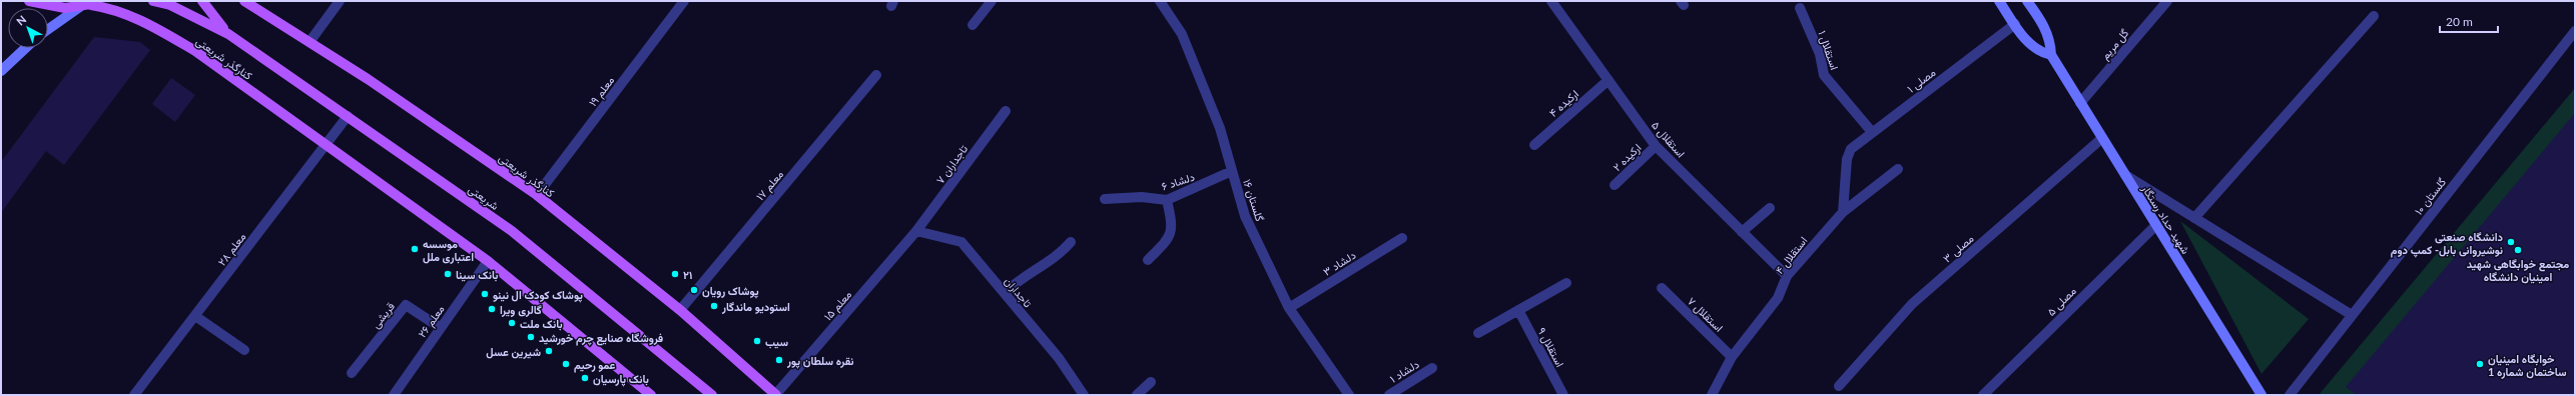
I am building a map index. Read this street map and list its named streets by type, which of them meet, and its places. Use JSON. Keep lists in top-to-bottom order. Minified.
{"streets":{"main road":["کنارگذر شریعتی","شریعتی","شهید حداد رستگار"],"street":["گل مریم","استقلال ۱","مصلی ۱","معلم ۱۹","ارکیده ۴","استقلال ۵","ارکیده ۲","تاجداران ۷","دلشاد ۶","معلم ۱۷","گلستان ۱۰","گلستان ۱۶","مصلی ۳","معلم ۲۸","استقلال ۴","دلشاد ۳","تاجداران","مصلی ۵","معلم ۱۵","استقلال ۷","قریشی","معلم ۲۶","استقلال ۹","دلشاد ۱"]},"crossings":[["گل مریم","شهید حداد رستگار"],["استقلال ۱","مصلی ۱"],["کنارگذر شریعتی","معلم ۱۹"],["کنارگذر شریعتی","معلم ۱۷"],["کنارگذر شریعتی","معلم ۲۸"],["کنارگذر شریعتی","معلم ۱۵"],["کنارگذر شریعتی","معلم ۲۶"],["مصلی ۱","استقلال ۴"],["ارکیده ۴","استقلال ۵"],["استقلال ۵","ارکیده ۲"],["استقلال ۵","استقلال ۴"],["تاجداران ۷","تاجداران"],["تاجداران ۷","معلم ۱۵"],["دلشاد ۶","گلستان ۱۶"],["شریعتی","معلم ۲۸"],["گلستان ۱۶","دلشاد ۳"],["شهید حداد رستگار","مصلی ۳"],["شهید حداد رستگار","مصلی ۵"],["استقلال ۴","استقلال ۷"],["تاجداران","معلم ۱۵"],["قریشی","معلم ۲۶"]],"places":["دانشگاه صنعتی نوشیروانی بابل- کمپ دوم","موسسه اعتباری ملل","مجتمع خوابگاهی شهید امینیان دانشگاه","بانک سینا","۲۱","پوشاک رویان","پوشاک کودک ال نینو","استودیو ماندگار","گالری ویرا","بانک ملت","فروشگاه صنایع چرم خورشید","سیب","شیرین عسل","نقره سلطان پور","عمو رحیم","خوابگاه امینیان ساختمان شماره 1","بانک پارسیان"],"scale_bar":"20 m","north":"top left"}
